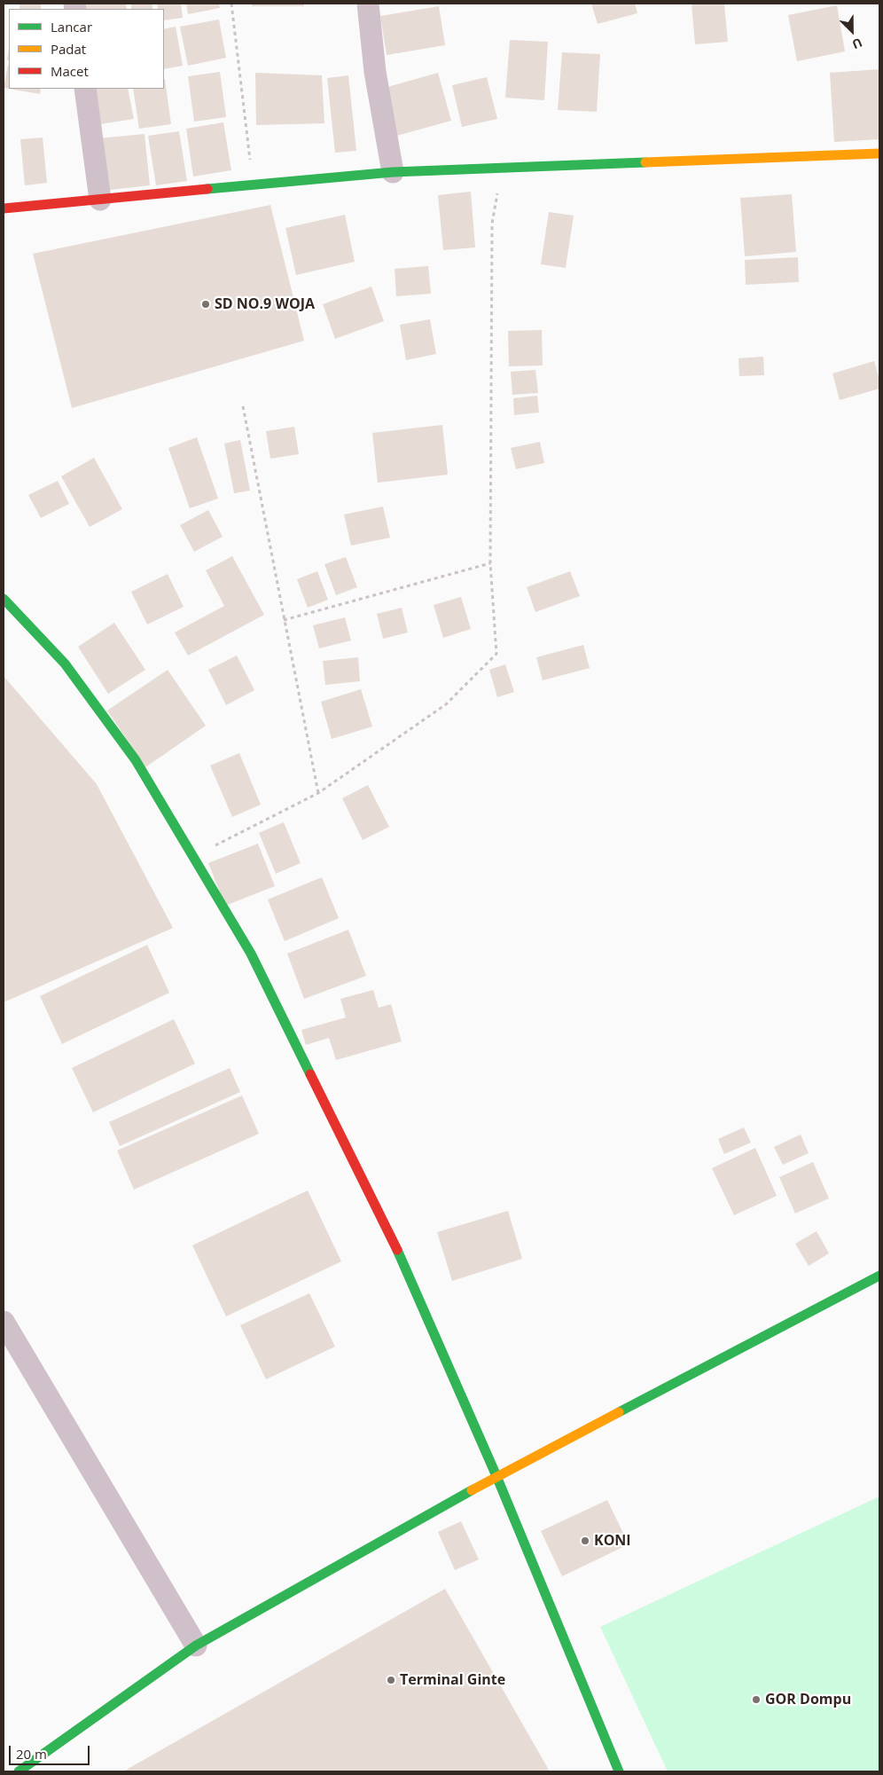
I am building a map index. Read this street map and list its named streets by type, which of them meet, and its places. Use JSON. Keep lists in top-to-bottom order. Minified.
{"places":["SD NO.9 WOJA","KONI","Terminal Ginte","GOR Dompu"],"legend":["Lancar","Padat","Macet"],"scale_bar":"20 m","north":"bottom right"}
